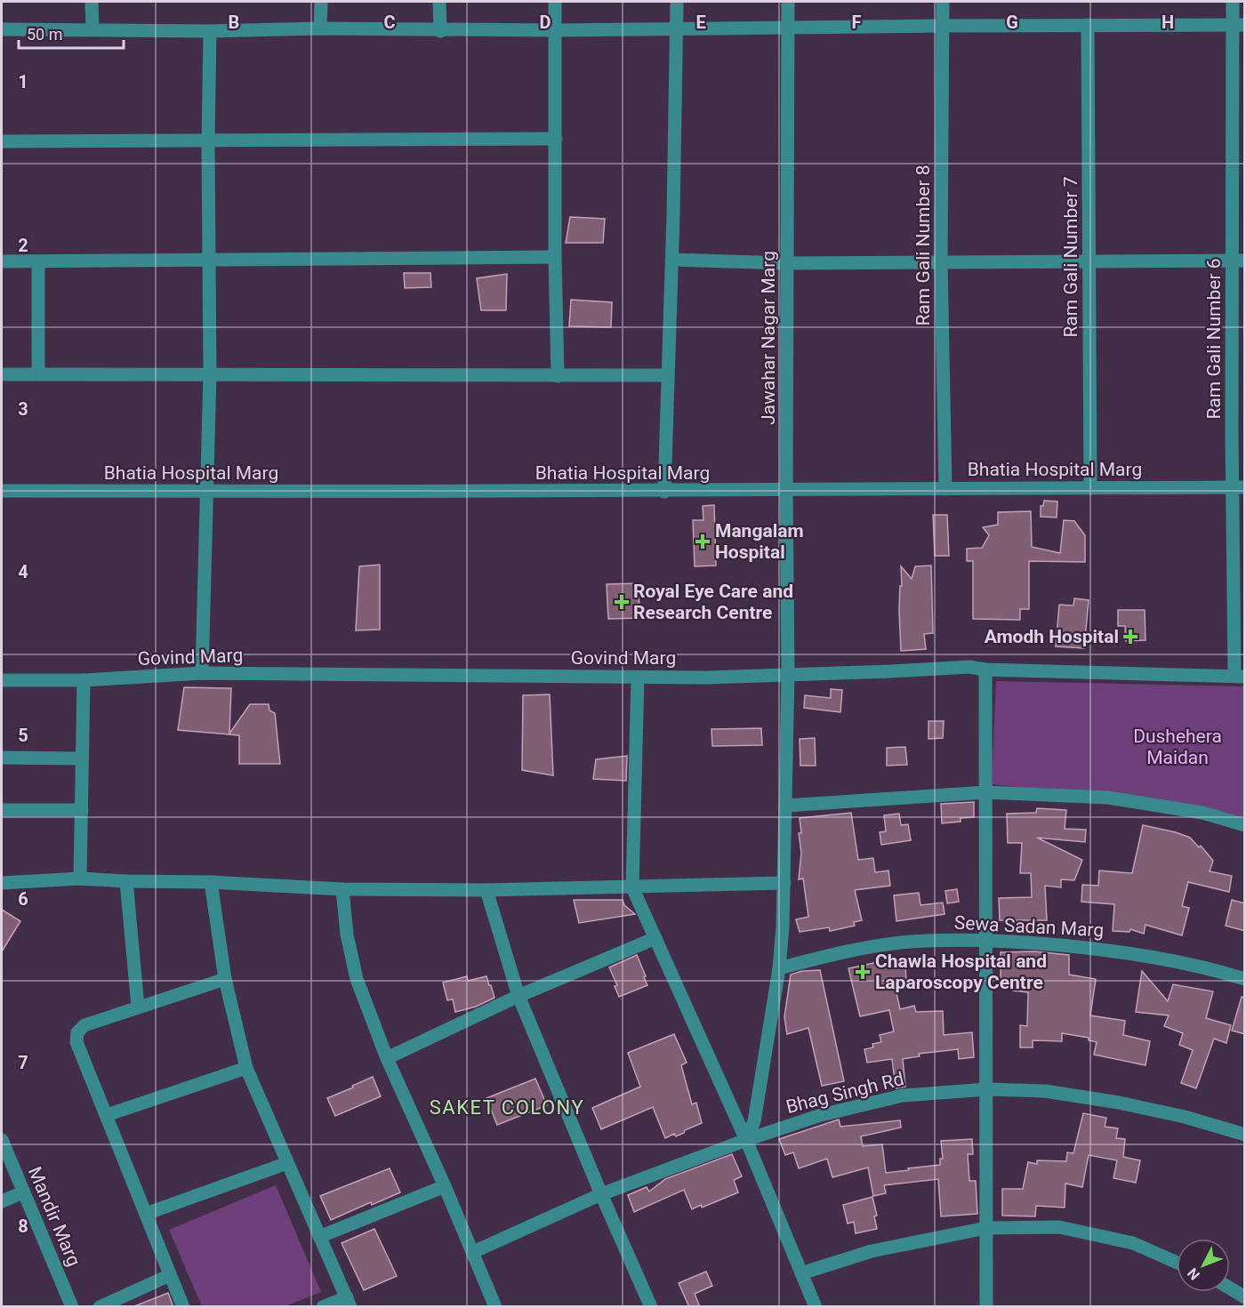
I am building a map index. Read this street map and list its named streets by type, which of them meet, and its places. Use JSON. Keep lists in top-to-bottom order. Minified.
{"streets":{"street":["Ram Gali Number 8","Ram Gali Number 7","Jawahar Nagar Marg","Ram Gali Number 6","Bhatia Hospital Marg","Govind Marg","Sewa Sadan Marg","Bhag Singh Rd","Mandir Marg"]},"crossings":[["Ram Gali Number 8","Bhatia Hospital Marg"],["Ram Gali Number 7","Bhatia Hospital Marg"],["Jawahar Nagar Marg","Bhatia Hospital Marg"],["Jawahar Nagar Marg","Govind Marg"],["Jawahar Nagar Marg","Sewa Sadan Marg"],["Jawahar Nagar Marg","Bhag Singh Rd"],["Ram Gali Number 6","Bhatia Hospital Marg"],["Ram Gali Number 6","Govind Marg"]],"districts":["SAKET COLONY"],"parks":["Dushehera Maidan"],"places":{"health":["Mangalam Hospital","Royal Eye Care and Research Centre","Amodh Hospital","Chawla Hospital and Laparoscopy Centre"]},"scale_bar":"50 m","north":"bottom left","grid":{"columns":["B","C","D","E","F","G","H"],"rows":["1","2","3","4","5","6","7","8"]}}
